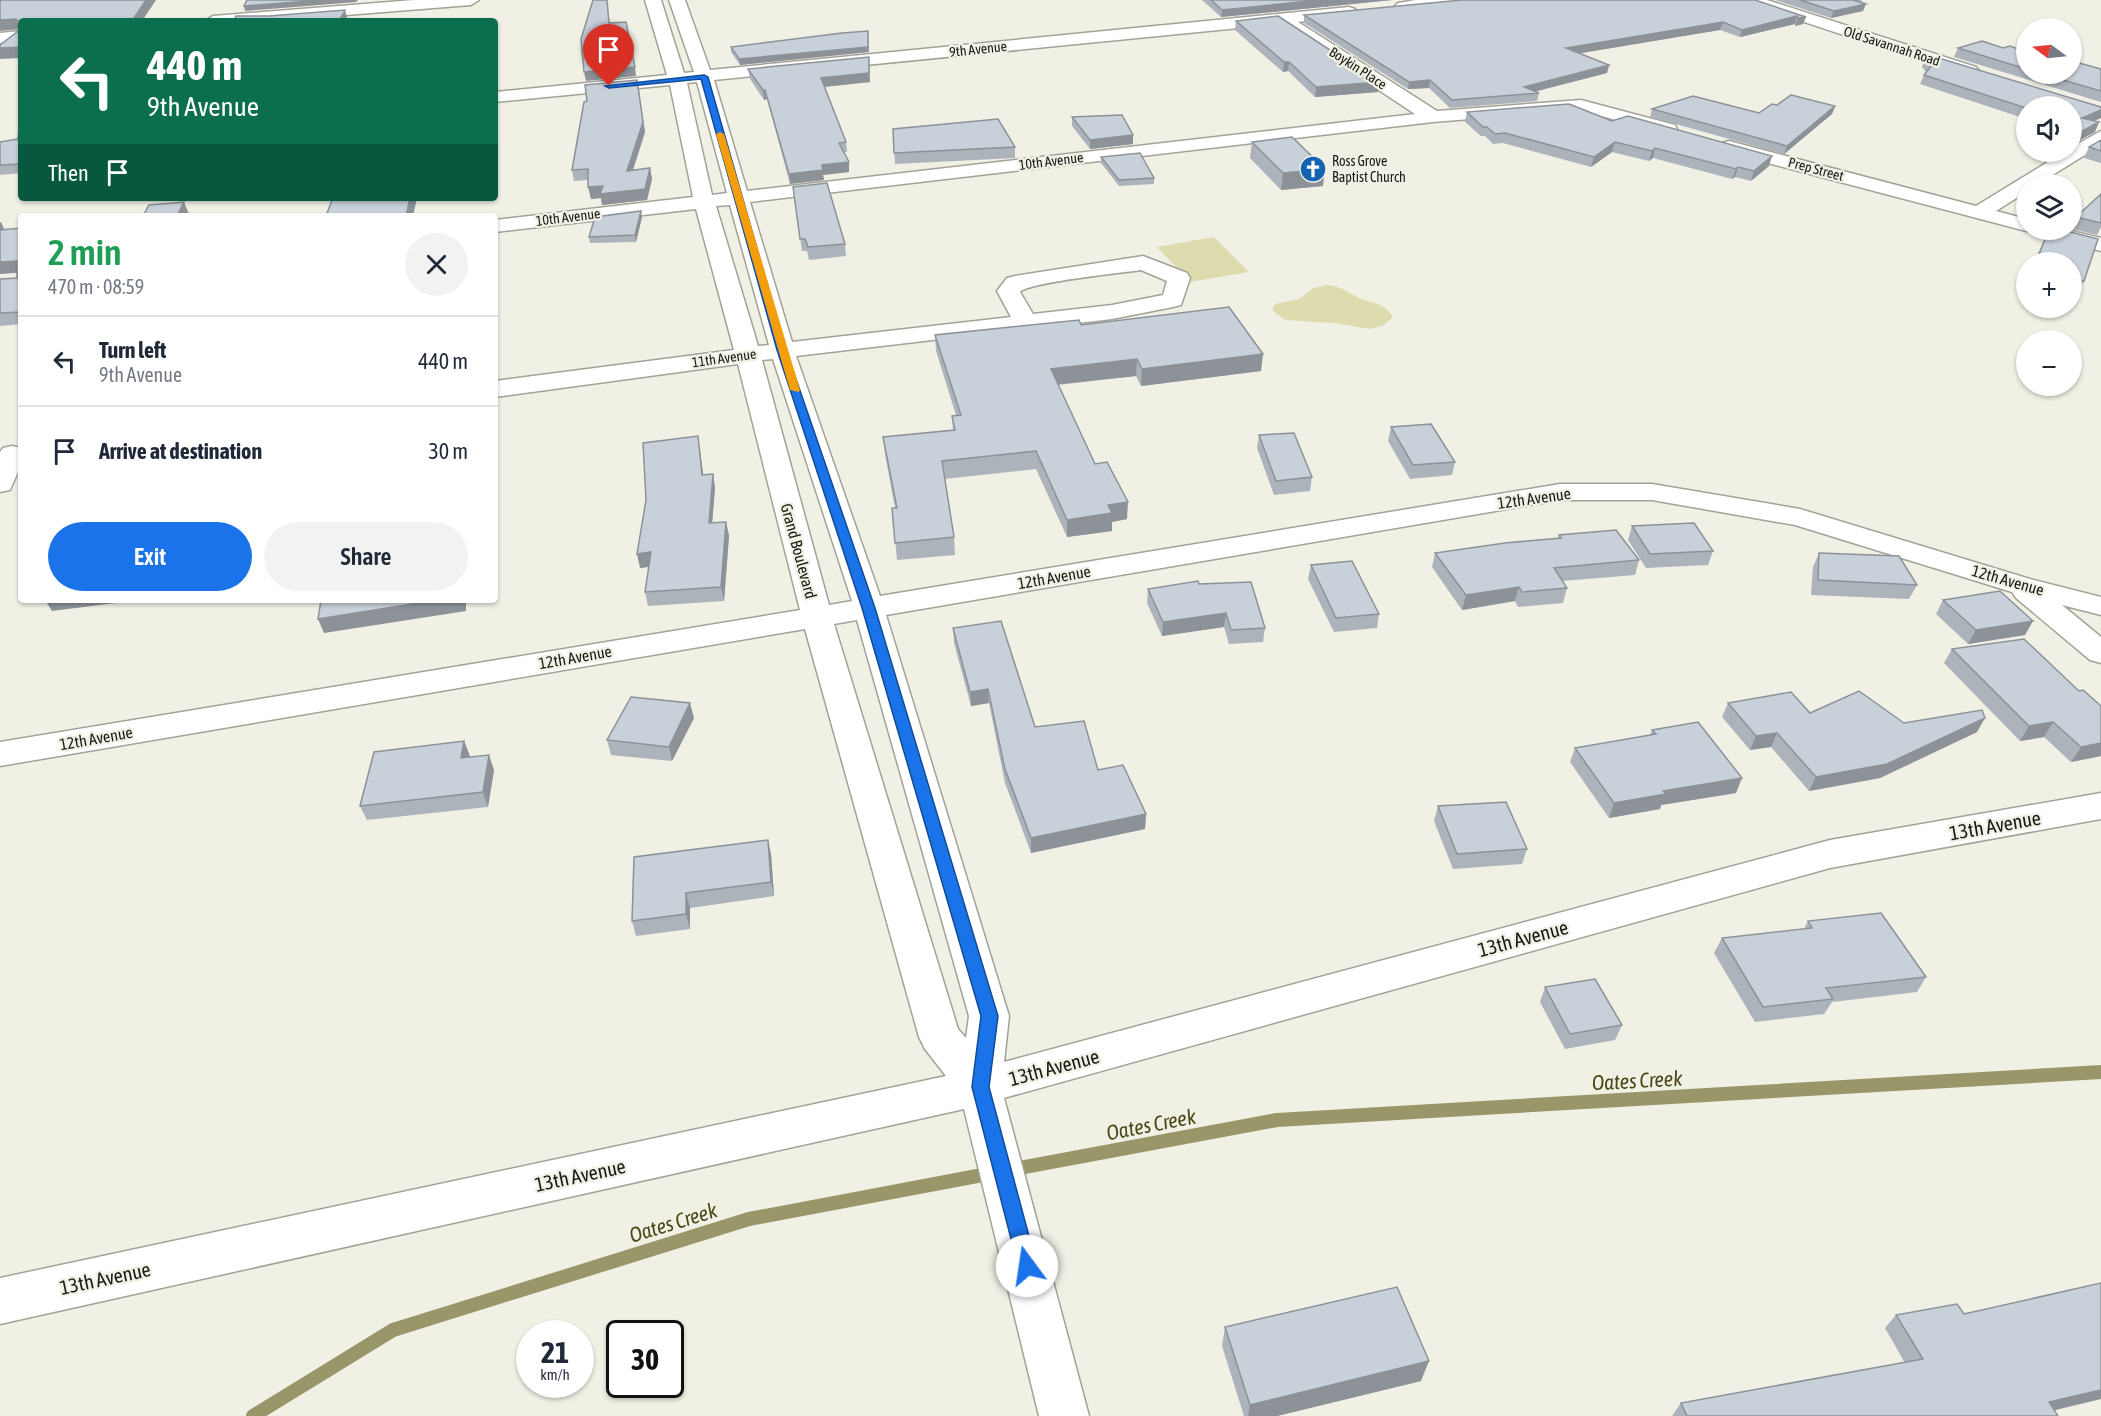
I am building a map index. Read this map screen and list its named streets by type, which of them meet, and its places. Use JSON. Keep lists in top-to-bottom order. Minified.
{"streets":{"street":["Old Savannah Road","9th Avenue","Boykin Place","10th Avenue","Prep Street","11th Avenue","12th Avenue","Grand Boulevard","13th Avenue"]},"crossings":[["9th Avenue","Boykin Place"],["9th Avenue","Grand Boulevard"],["Boykin Place","10th Avenue"],["10th Avenue","Grand Boulevard"],["11th Avenue","Grand Boulevard"],["12th Avenue","Grand Boulevard"],["Grand Boulevard","13th Avenue"]],"water":["Oates Creek"],"places":{"church":["Ross Grove Baptist Church"]},"north":"left","page":{"map_buttons":["+","−"],"turn":["440 m","9th Avenue"],"then":"Then","heading":["2 min","470 m · 08:59"],"list":[{"name":"Turn left","note":"9th Avenue","value":"440 m"},{"name":"Arrive at destination","value":"30 m"}],"buttons":["Exit","Share"],"speed":"21 km/h","limit":"30"}}
